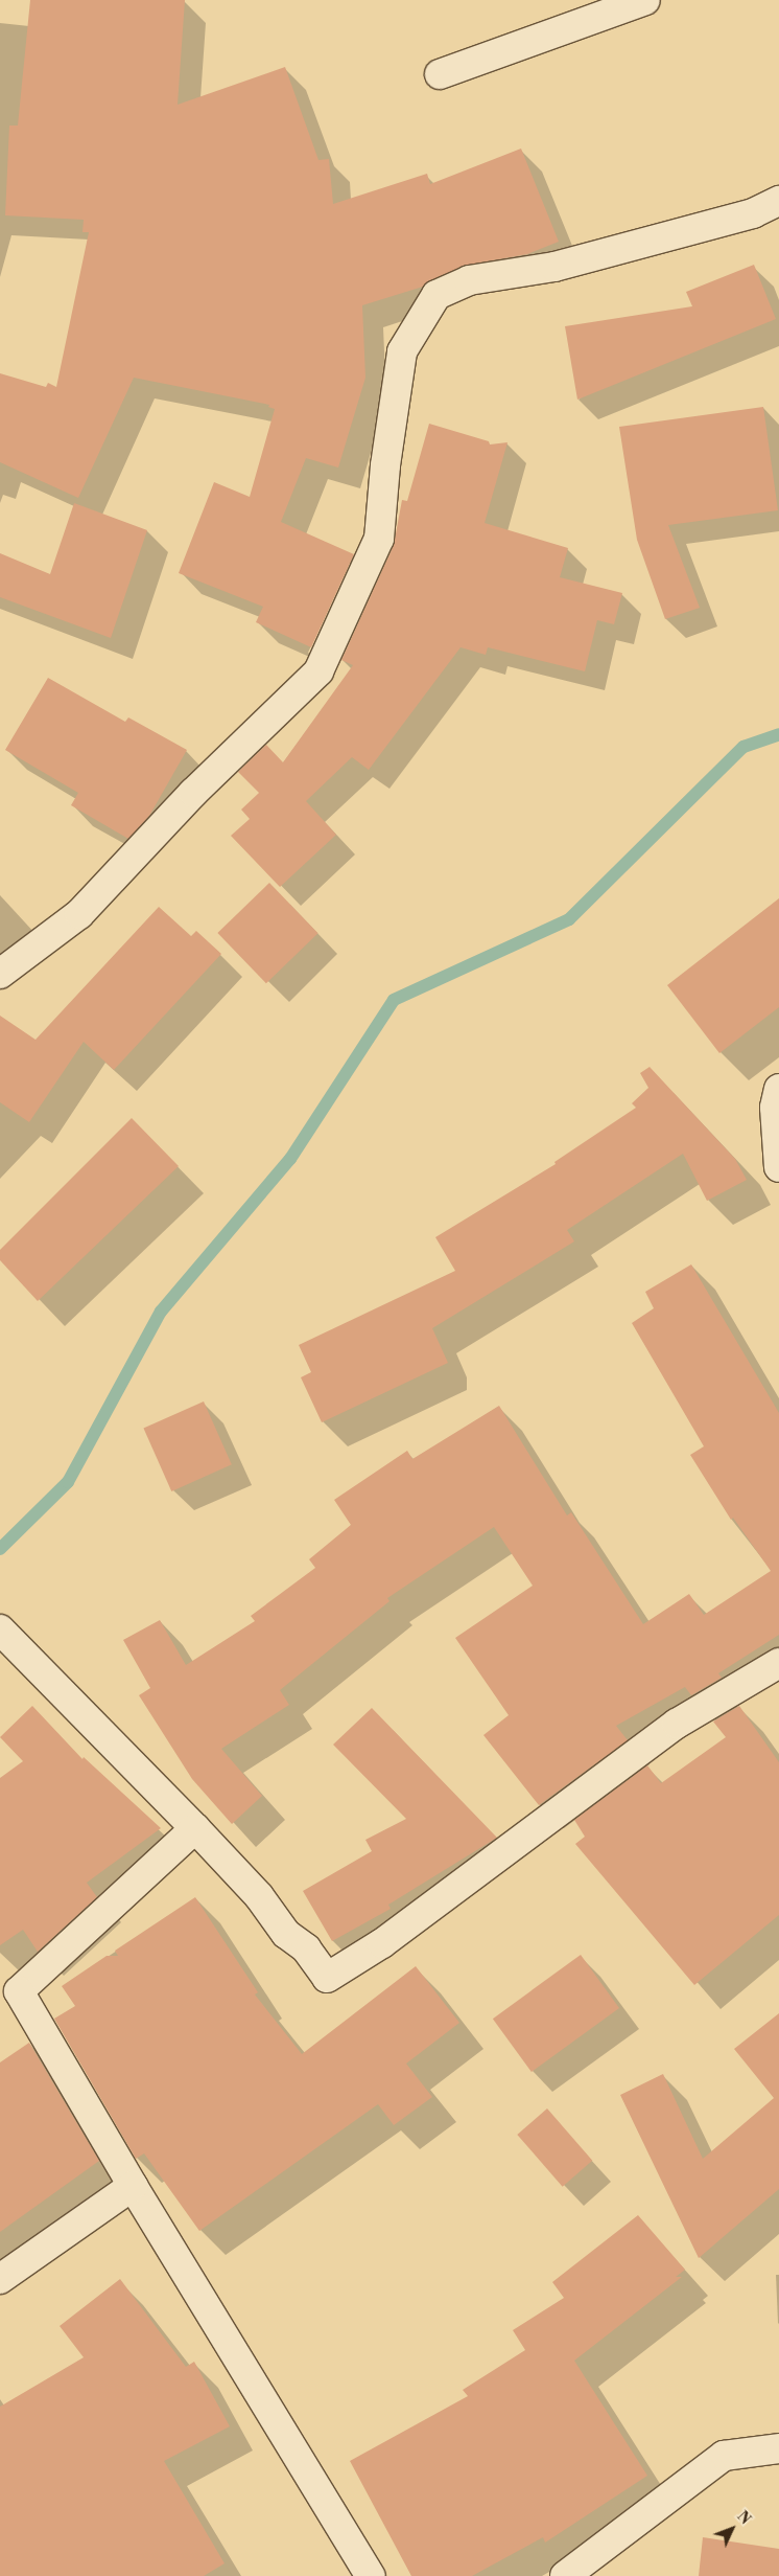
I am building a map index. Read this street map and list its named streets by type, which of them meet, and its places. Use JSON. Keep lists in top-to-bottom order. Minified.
{"north":"top right"}
